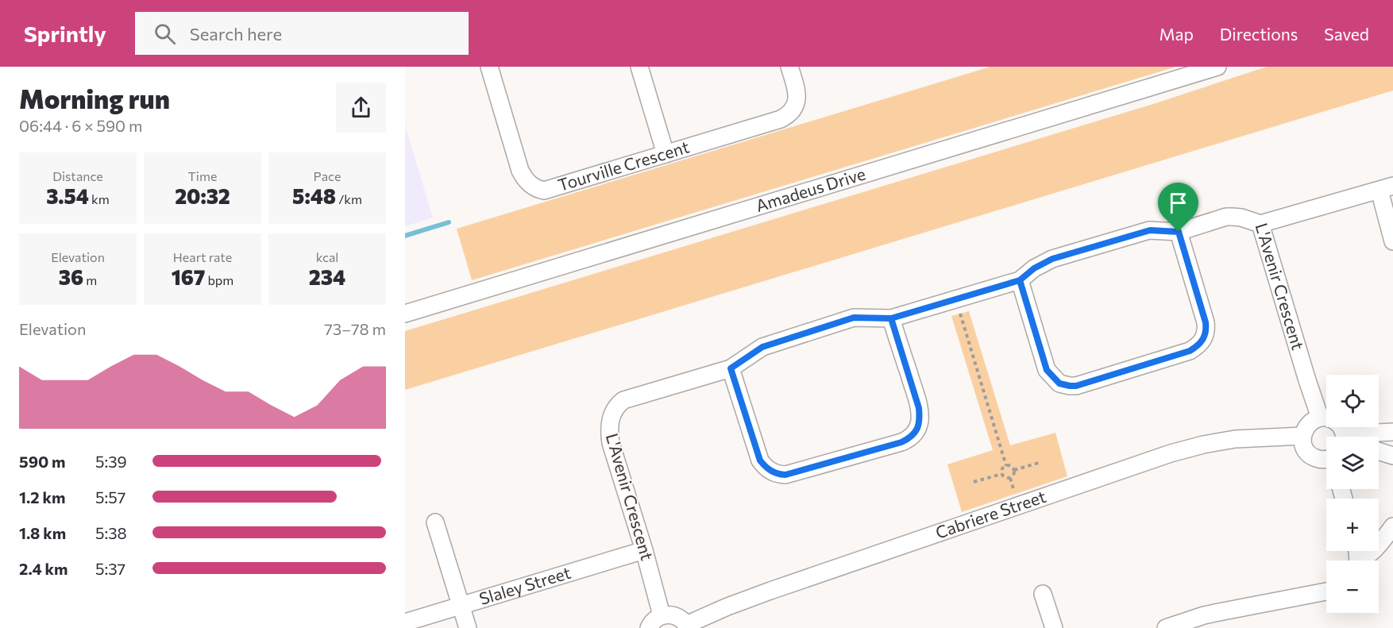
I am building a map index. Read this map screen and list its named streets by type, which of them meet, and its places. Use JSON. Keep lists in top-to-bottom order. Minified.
{"streets":{"street":["Tourville Crescent","Amadeus Drive","L'Avenir Crescent","Cabriere Street","Slaley Street"]},"crossings":[["L'Avenir Crescent","Slaley Street"]],"page":{"header":"Sprintly","search":"Search here","nav":["Map","Directions","Saved"],"heading":["Morning run","06:44 · 6 × 590 m"],"stats":[["Distance","3.54 km"],["Time","20:32"],["Pace","5:48 /km"],["Elevation","36 m"],["Heart rate","167 bpm"],["kcal","234"]],"chart":["Elevation","73–78 m"],"map_buttons":["+","−"],"list":[{"name":"590 m","note":"5:39"},{"name":"1.2 km","note":"5:57"},{"name":"1.8 km","note":"5:38"},{"name":"2.4 km","note":"5:37"}]}}
